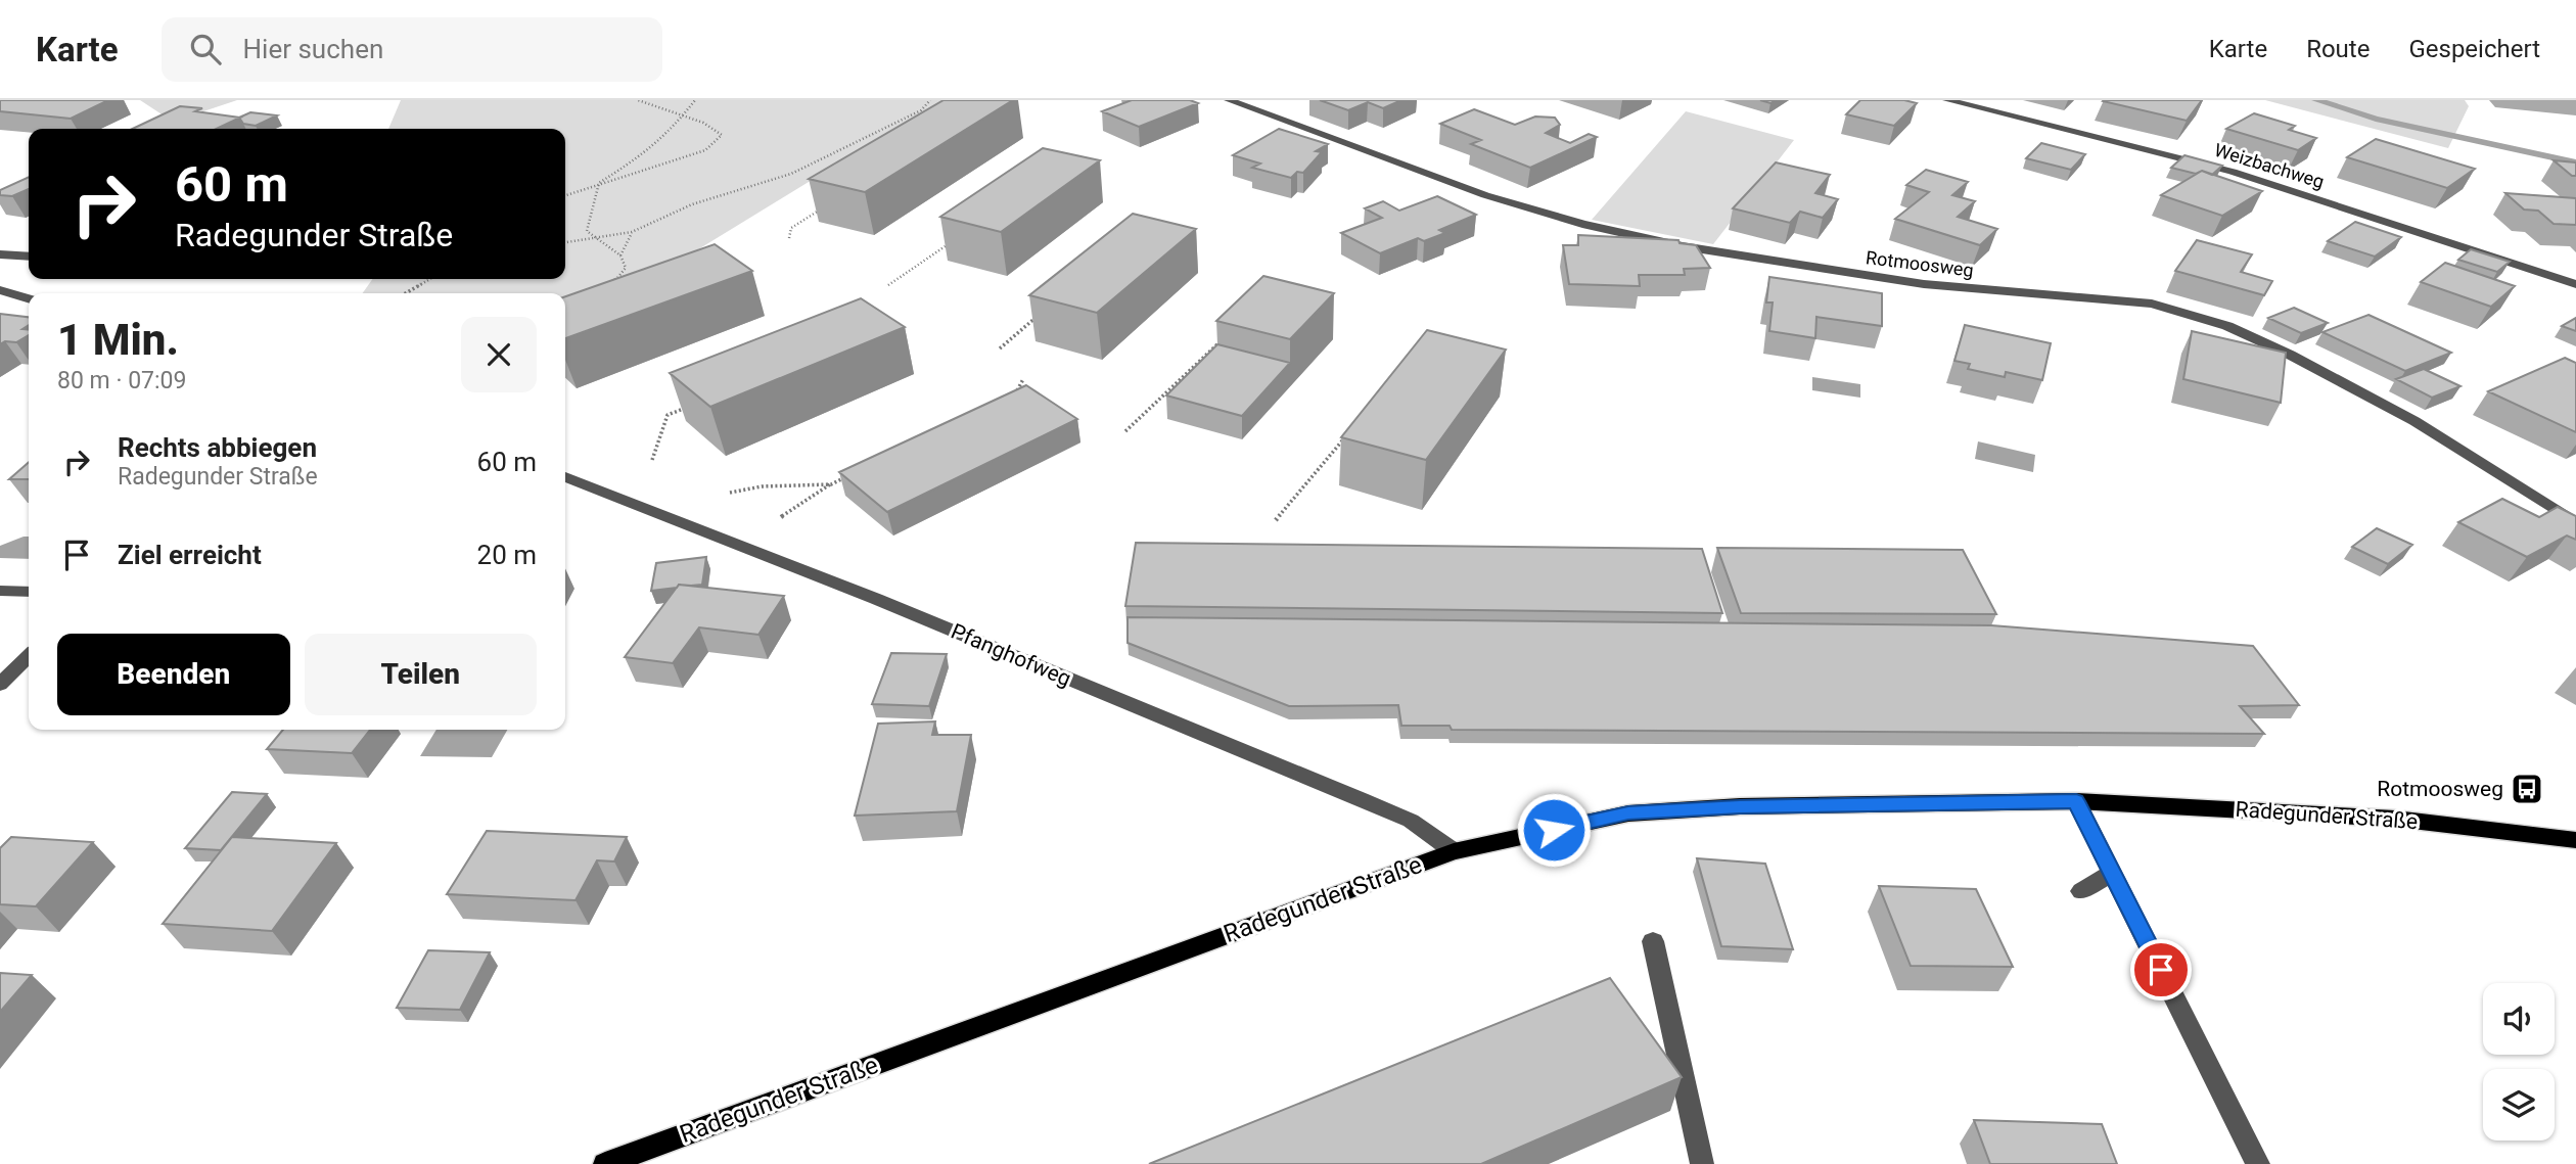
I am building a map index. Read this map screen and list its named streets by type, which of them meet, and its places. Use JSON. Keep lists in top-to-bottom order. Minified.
{"streets":{"main road":["Radegunder Straße"],"street":["Weizbachweg","Rotmoosweg","Pfanghofweg"]},"crossings":[["Pfanghofweg","Radegunder Straße"]],"places":{"bus stop":["Rotmoosweg"]},"page":{"header":"Karte","search":"Hier suchen","nav":["Karte","Route","Gespeichert"],"turn":["60 m","Radegunder Straße"],"heading":["1 Min.","80 m · 07:09"],"list":[{"name":"Rechts abbiegen","note":"Radegunder Straße","value":"60 m"},{"name":"Ziel erreicht","value":"20 m"}],"buttons":["Beenden","Teilen"]}}
